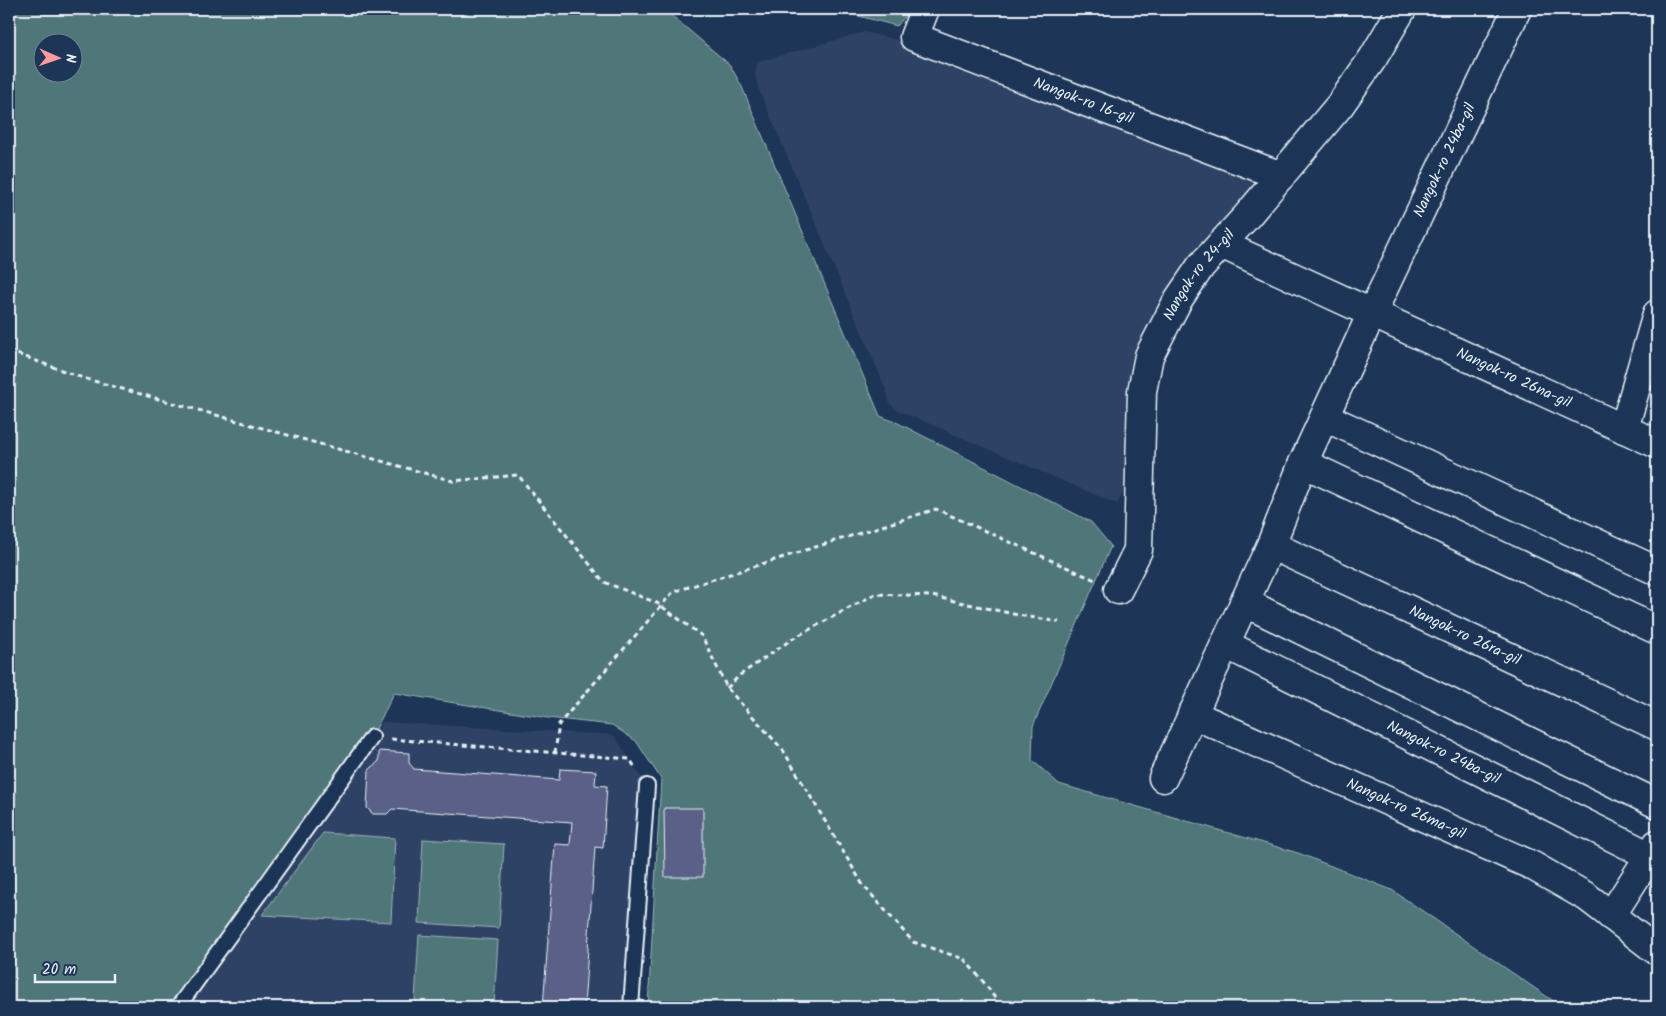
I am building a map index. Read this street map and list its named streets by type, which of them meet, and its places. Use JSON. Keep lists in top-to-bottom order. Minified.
{"streets":{"street":["Nangok-ro 16-gil","Nangok-ro 24ba-gil","Nangok-ro 24-gil","Nangok-ro 26na-gil","Nangok-ro 26ra-gil","Nangok-ro 26ma-gil"]},"crossings":[["Nangok-ro 16-gil","Nangok-ro 24-gil"],["Nangok-ro 24ba-gil","Nangok-ro 26na-gil"],["Nangok-ro 24ba-gil","Nangok-ro 26ra-gil"],["Nangok-ro 24ba-gil","Nangok-ro 26ma-gil"]],"scale_bar":"20 m","north":"right"}
